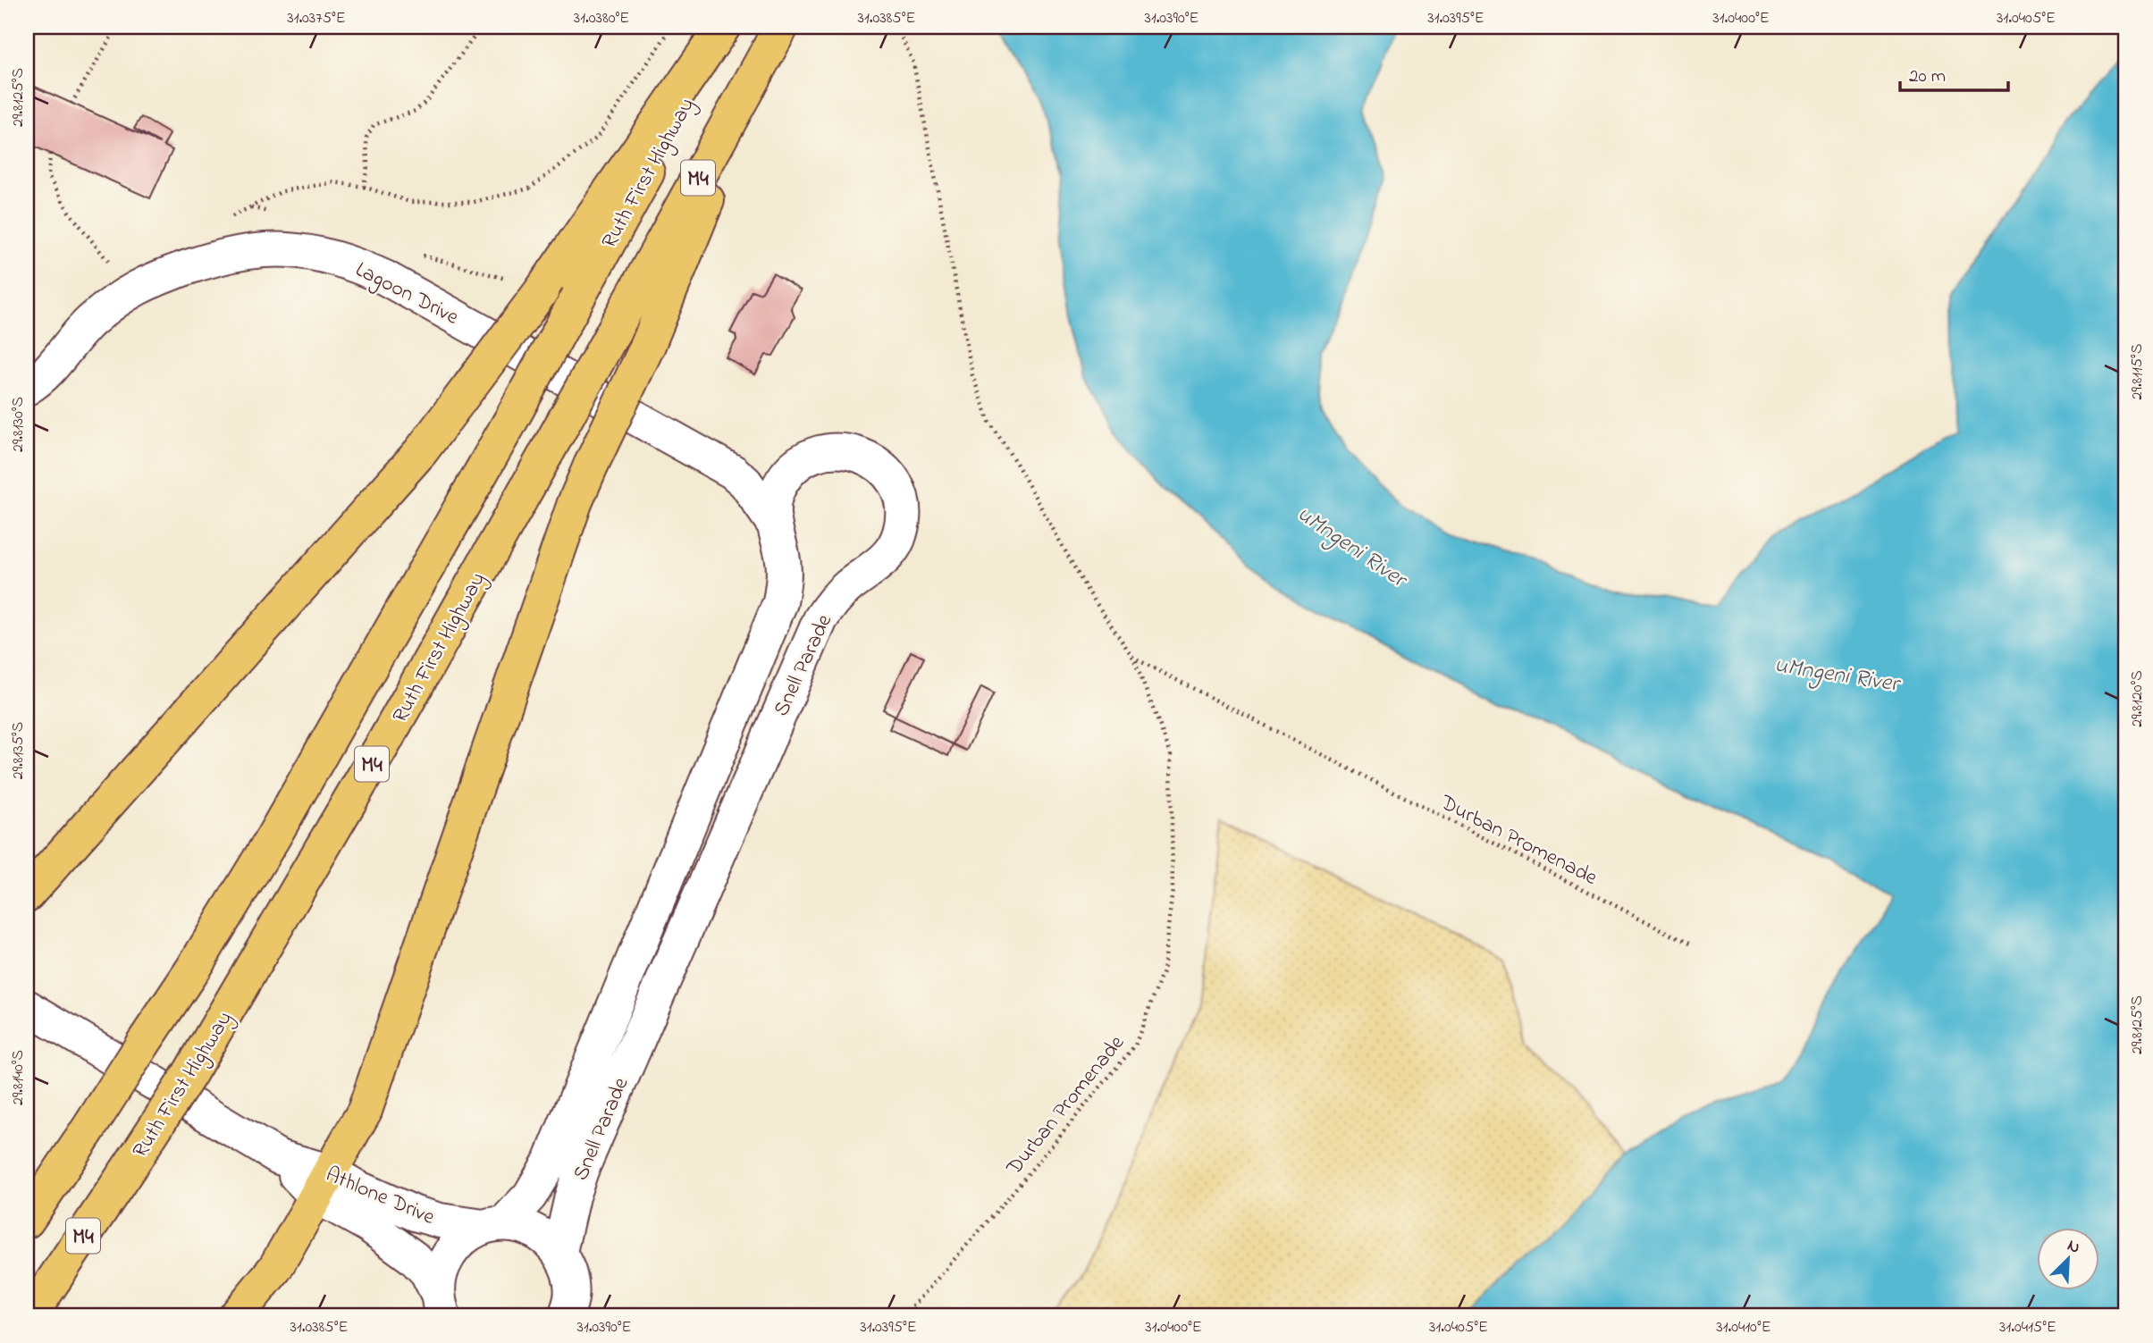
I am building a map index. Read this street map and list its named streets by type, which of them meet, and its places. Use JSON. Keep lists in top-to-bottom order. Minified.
{"streets":{"highway":["Ruth First Highway","M4"],"street":["Lagoon Drive","Snell Parade","Athlone Drive"],"path":["Durban Promenade"]},"crossings":[["Lagoon Drive","Snell Parade"],["Snell Parade","Athlone Drive"]],"water":["uMngeni River"],"scale_bar":"20 m","north":"top right","coordinates":["31.0375°E","31.0380°E","31.0385°E","31.0390°E","31.0395°E","31.0400°E","31.0405°E","29.8125°S","29.8115°S","29.8130°S","29.8120°S","29.8135°S","29.8140°S","31.0410°E","31.0415°E"]}
